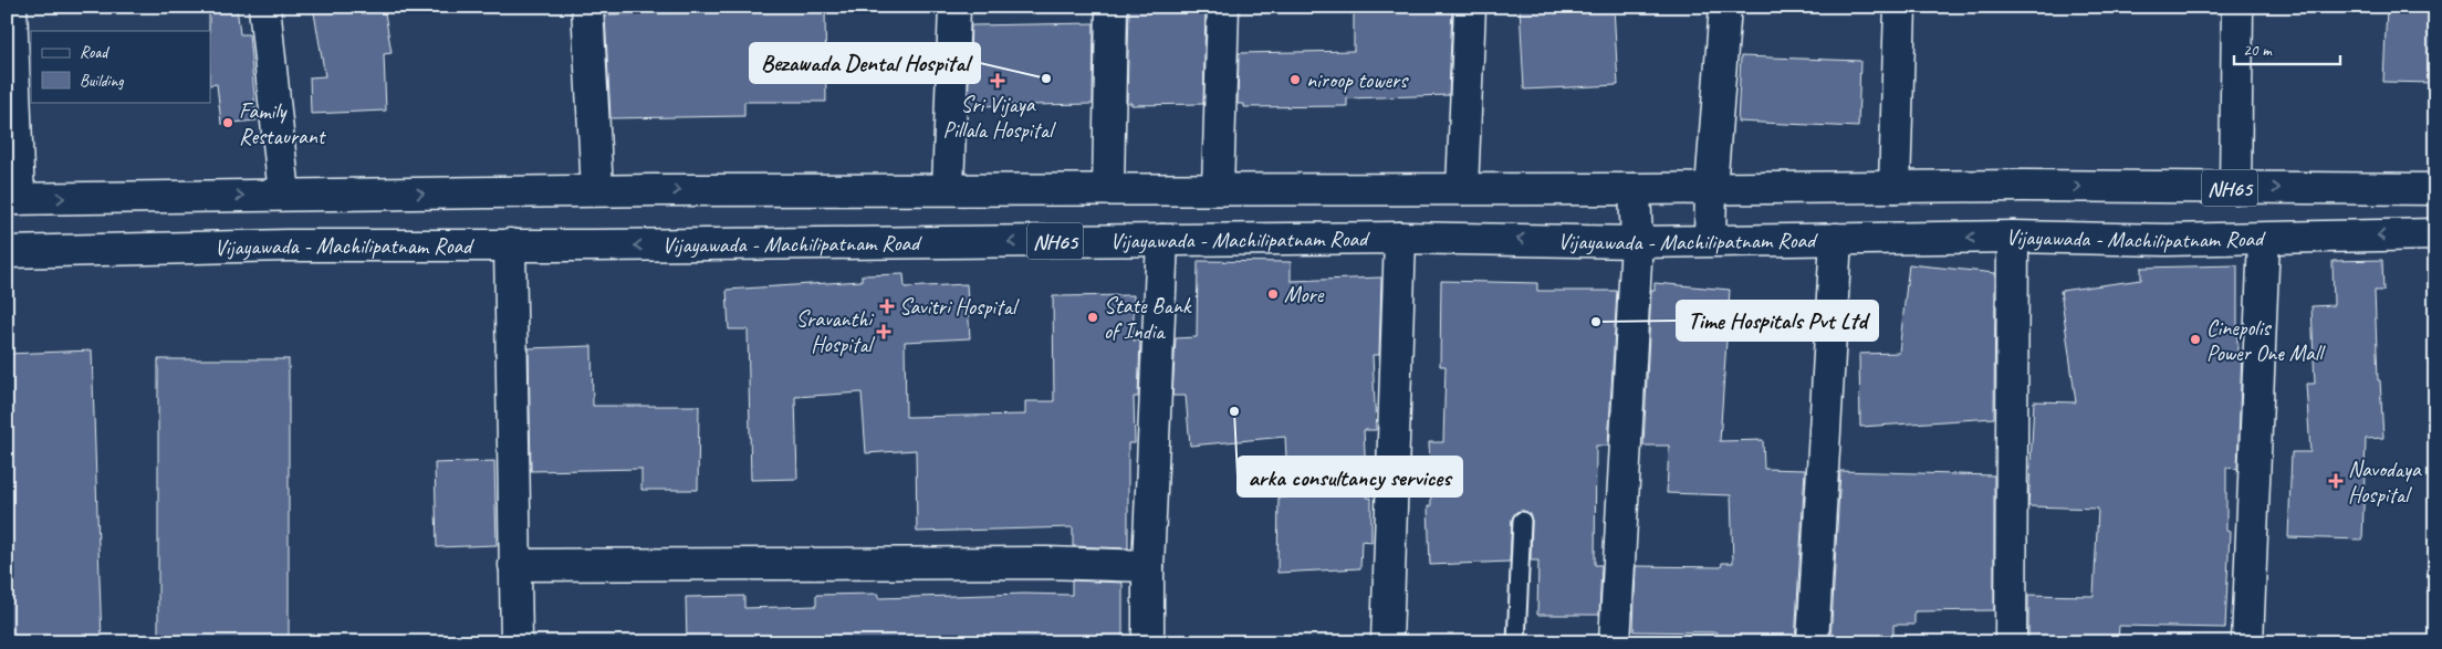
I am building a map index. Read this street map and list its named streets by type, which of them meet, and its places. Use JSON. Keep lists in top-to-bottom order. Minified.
{"streets":{"main road":["NH65","Vijayawada - Machilipatnam Road"]},"places":{"other":["Bezawada Dental Hospital","niroop towers","Family Restaurant","More","State Bank of India","Time Hospitals Pvt Ltd","Cinepolis Power One Mall","arka consultancy services"],"health":["Sri Vijaya Pillala Hospital","Savitri Hospital","Sravanthi Hospital","Navodaya Hospital"]},"legend":["Road","Building"],"scale_bar":"20 m"}
